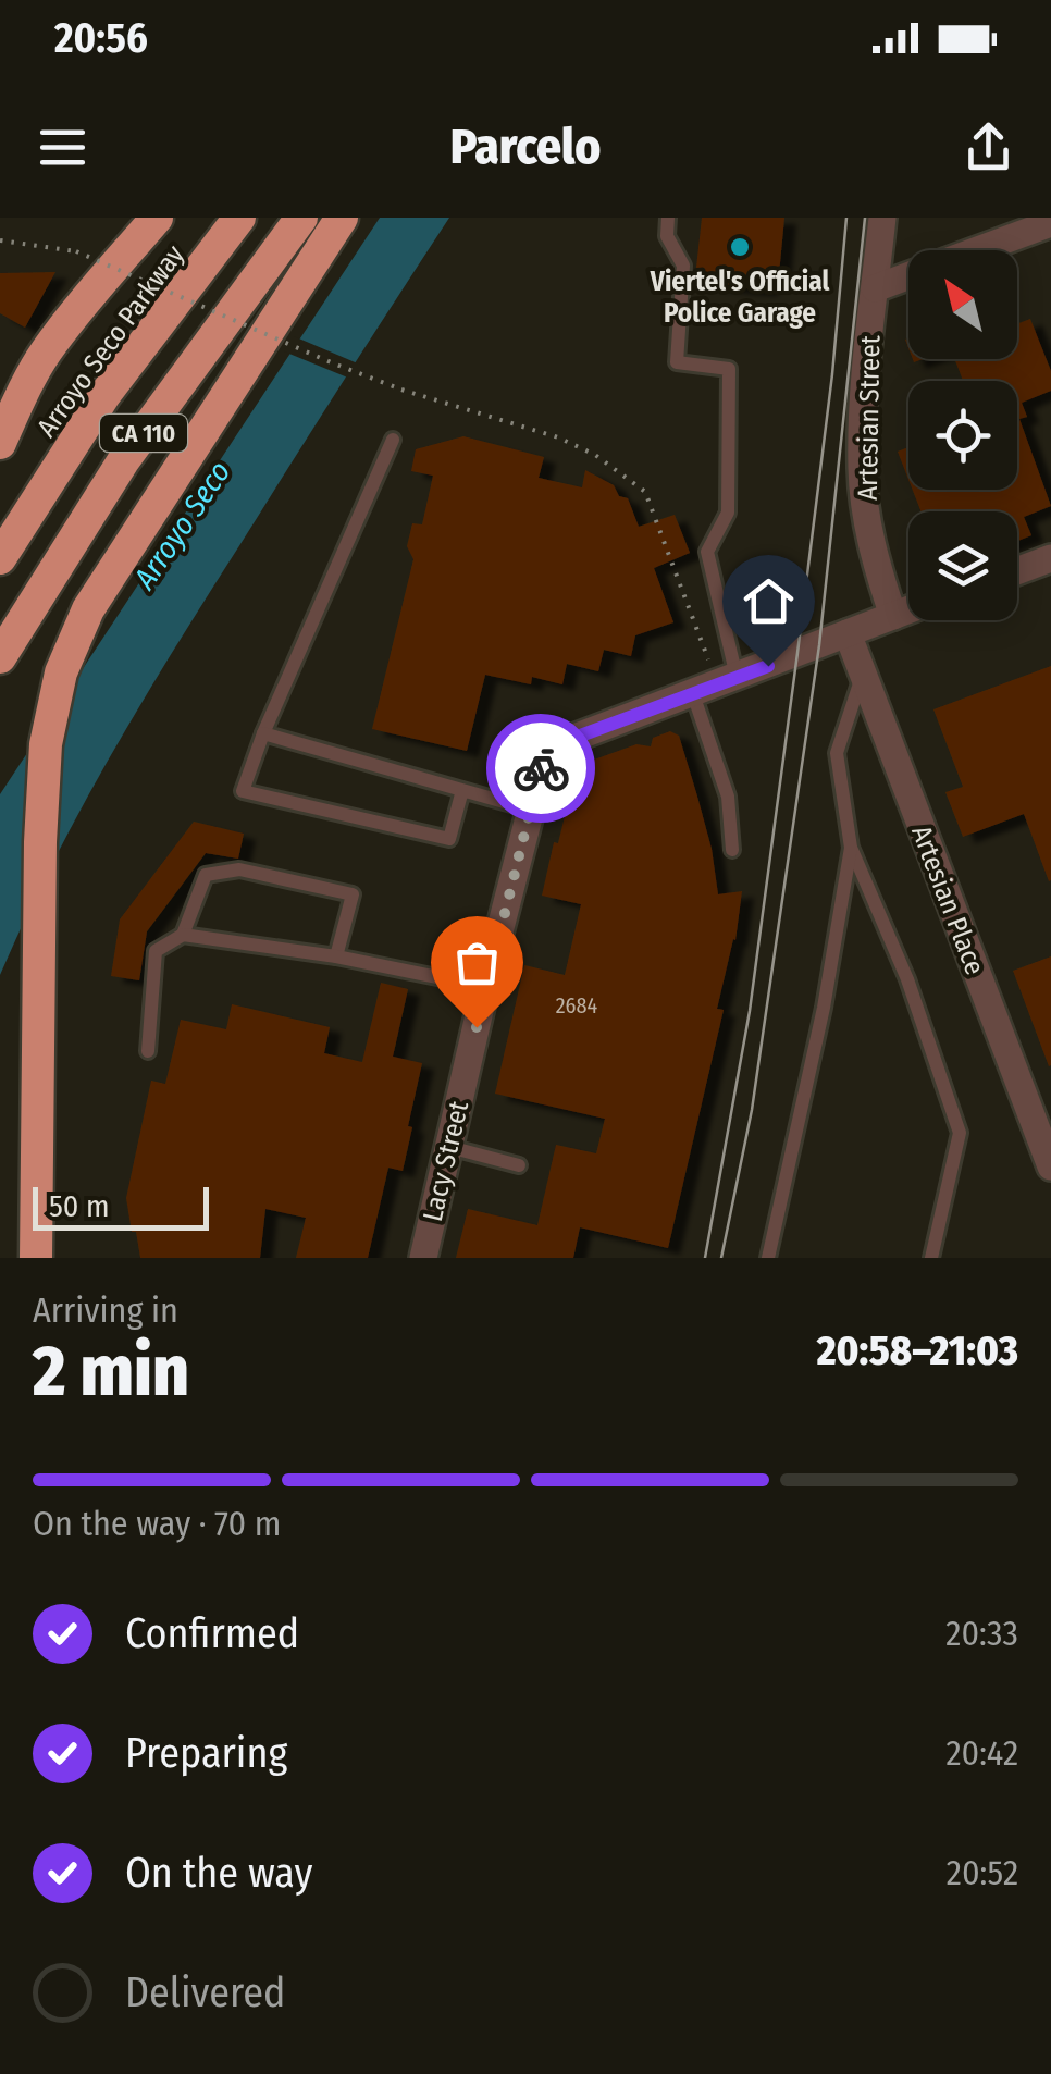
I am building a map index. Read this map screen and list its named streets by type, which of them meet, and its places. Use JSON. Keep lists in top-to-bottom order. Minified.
{"streets":{"highway":["Arroyo Seco Parkway","CA 110"],"street":["Artesian Street","Artesian Place","Lacy Street"]},"water":["Arroyo Seco"],"places":["Viertel's Official Police Garage"],"house_numbers":["2684"],"scale_bar":"50 m","north":"top left","page":{"status":"20:56","header":"Parcelo","scale":"50 m","heading":["2 min","Arriving in","20:58–21:03"],"bar":"On the way · 70 m","list":[["Confirmed","20:33"],["Preparing","20:42"],["On the way","20:52"],"Delivered"]}}
